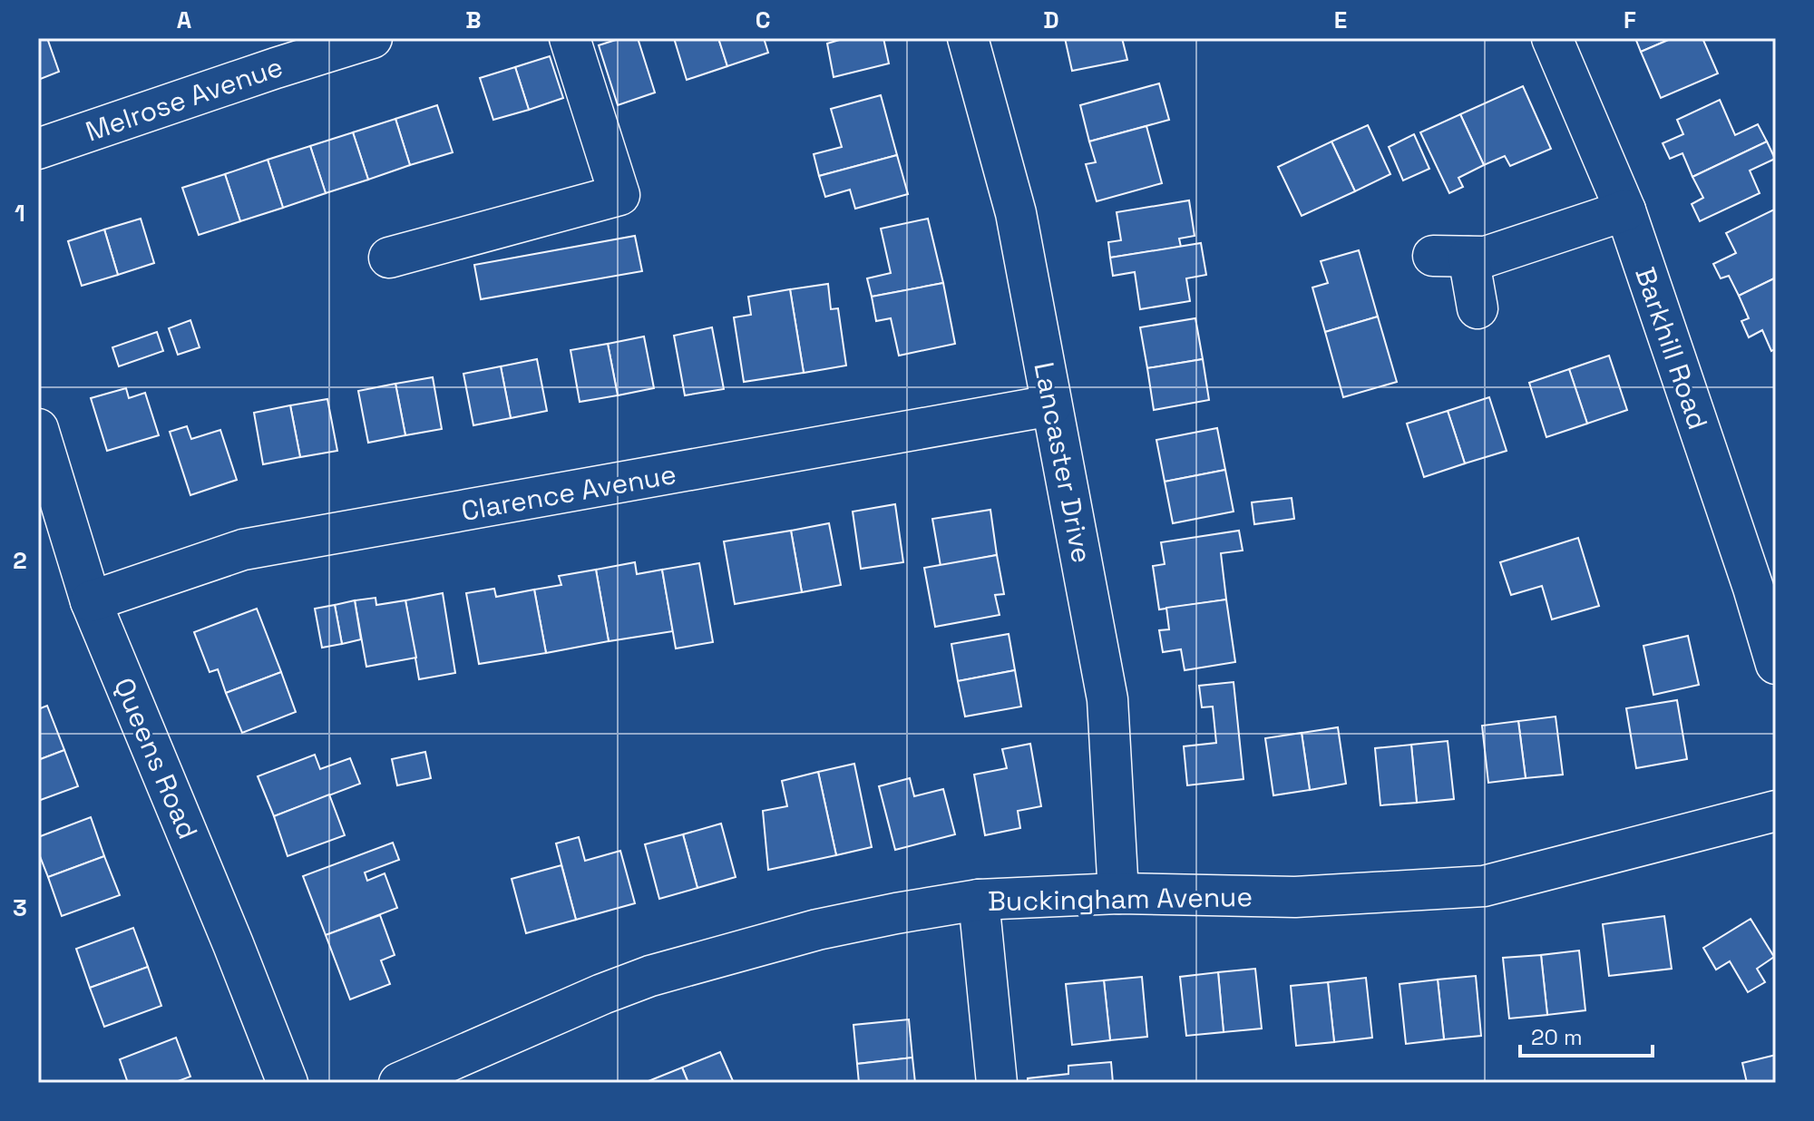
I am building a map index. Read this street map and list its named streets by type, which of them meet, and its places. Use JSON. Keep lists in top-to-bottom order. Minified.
{"streets":{"street":["Melrose Avenue","Barkhill Road","Lancaster Drive","Clarence Avenue","Queens Road","Buckingham Avenue"]},"crossings":[["Lancaster Drive","Clarence Avenue"],["Lancaster Drive","Buckingham Avenue"],["Clarence Avenue","Queens Road"]],"scale_bar":"20 m","grid":{"columns":["A","B","C","D","E","F"],"rows":["1","2","3"]}}
